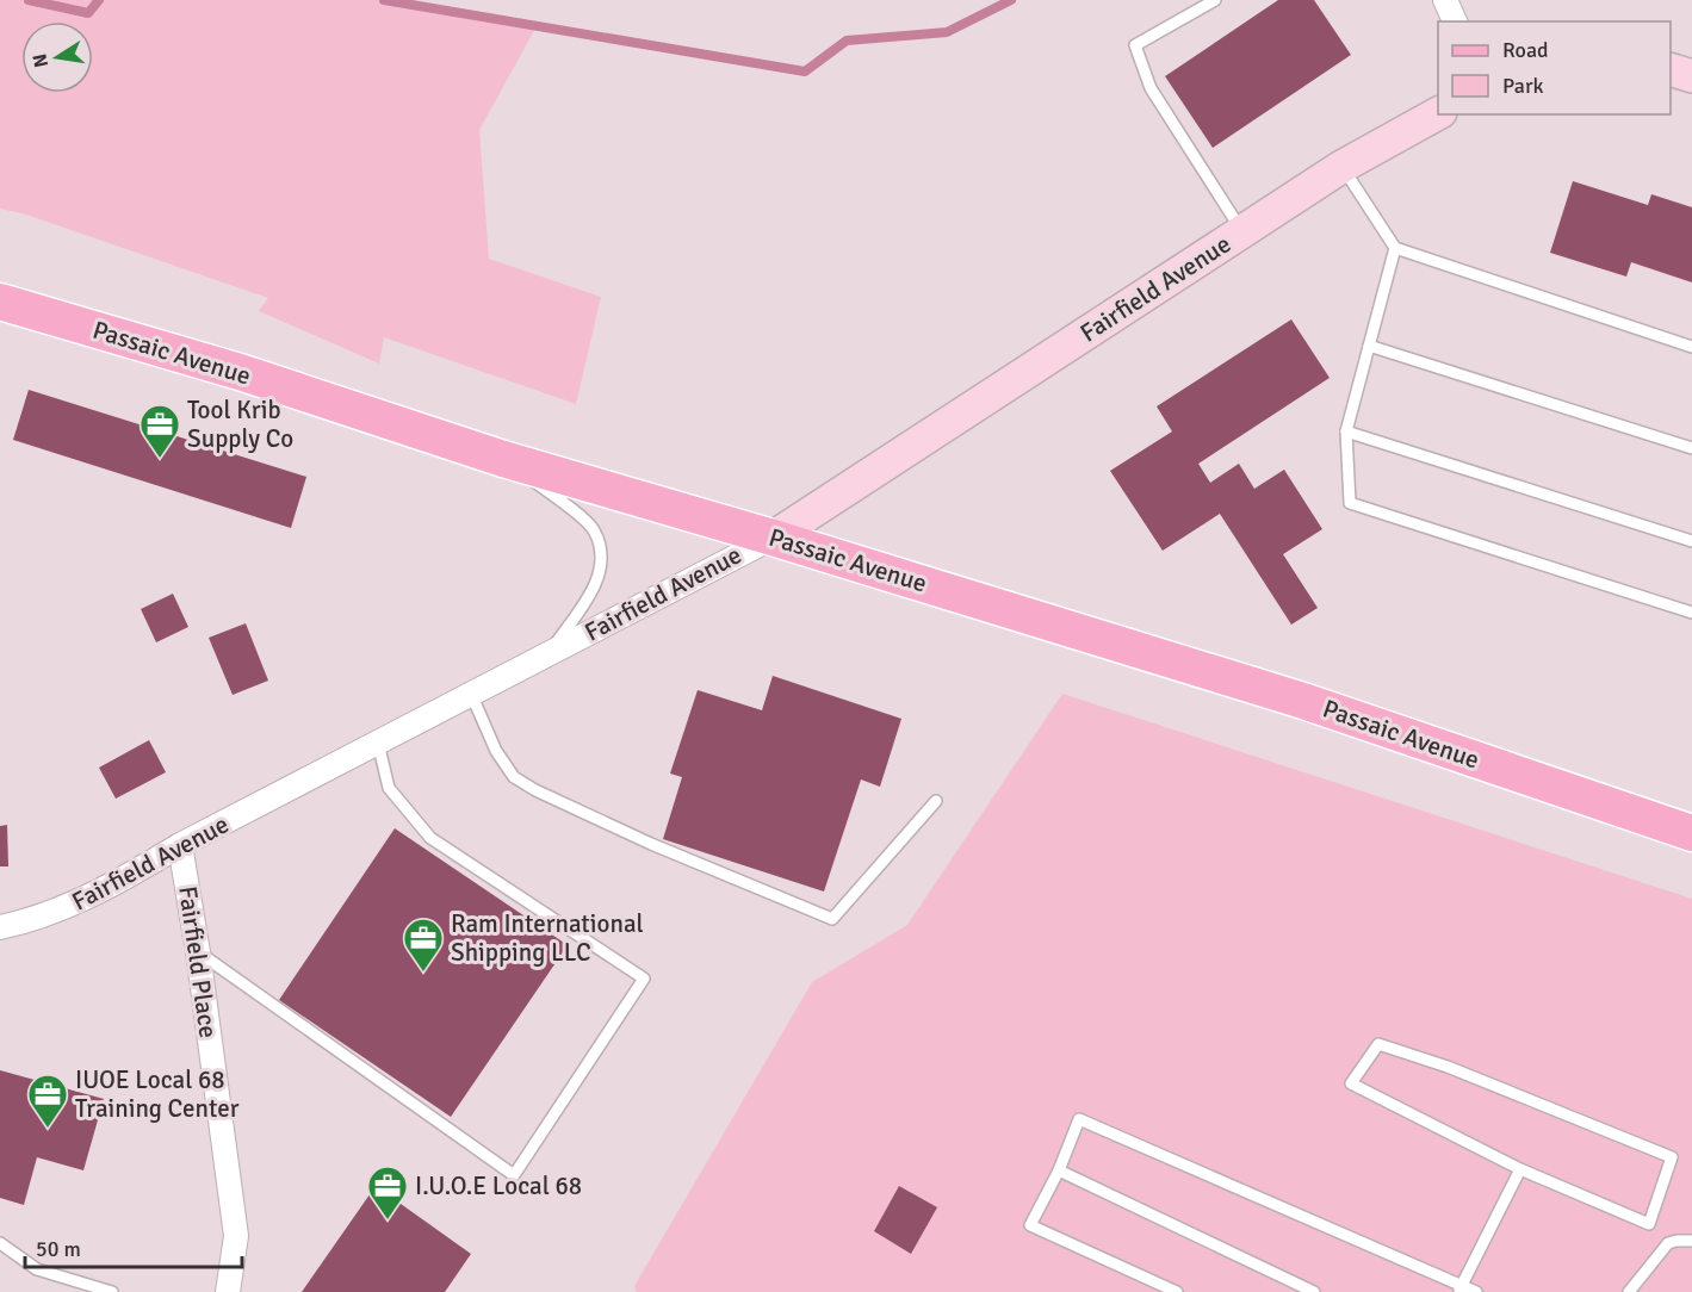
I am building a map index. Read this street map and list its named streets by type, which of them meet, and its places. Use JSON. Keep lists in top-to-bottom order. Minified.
{"streets":{"main road":["Passaic Avenue"],"street":["Fairfield Avenue","Fairfield Place"]},"crossings":[["Fairfield Avenue","Passaic Avenue"],["Fairfield Avenue","Fairfield Place"]],"places":{"office":["Tool Krib Supply Co","Ram International Shipping LLC","IUOE Local 68 Training Center","I.U.O.E Local 68"]},"legend":["Road","Park"],"scale_bar":"50 m","north":"left"}
